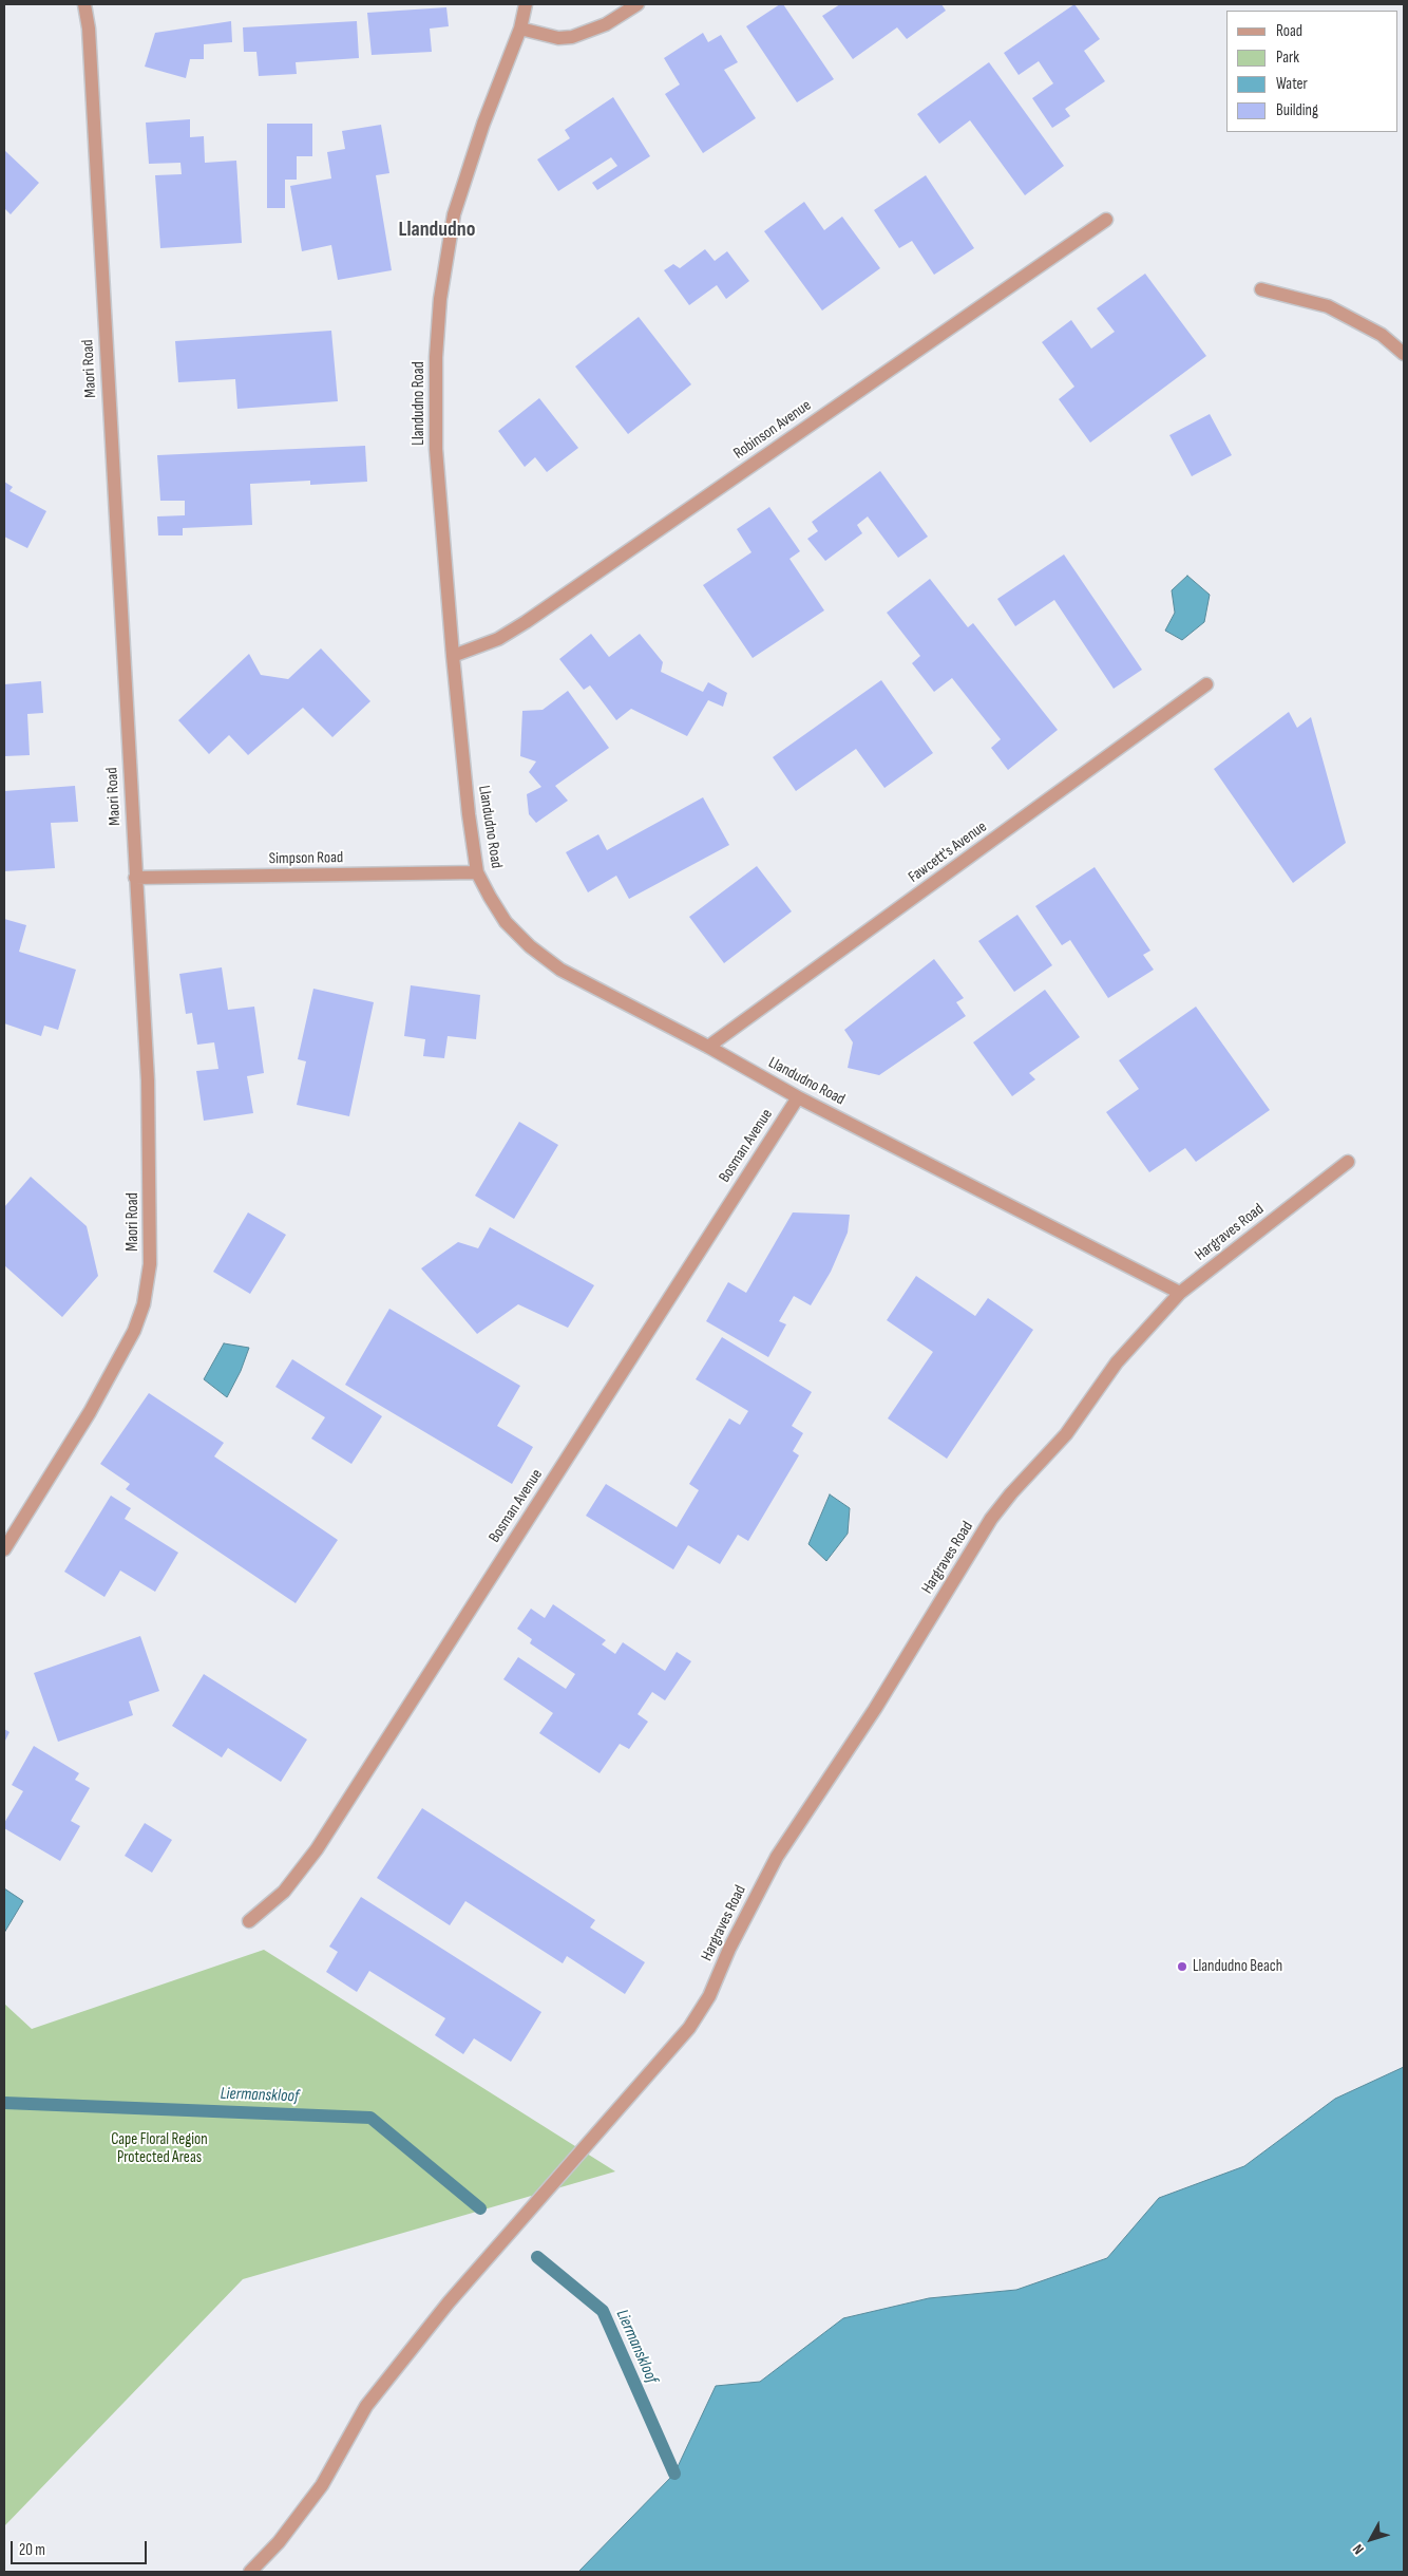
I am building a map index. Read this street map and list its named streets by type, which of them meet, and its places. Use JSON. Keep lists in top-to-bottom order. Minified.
{"streets":{"street":["Maori Road","Llandudno Road","Robinson Avenue","Fawcett's Avenue","Simpson Road","Bosman Avenue","Hargraves Road"]},"crossings":[["Maori Road","Simpson Road"],["Llandudno Road","Robinson Avenue"],["Llandudno Road","Fawcett's Avenue"],["Llandudno Road","Simpson Road"],["Llandudno Road","Bosman Avenue"],["Llandudno Road","Hargraves Road"]],"districts":["Llandudno"],"water":["Liermanskloof"],"parks":["Cape Floral Region Protected Areas"],"places":["Llandudno Beach"],"legend":["Road","Park","Water","Building"],"scale_bar":"20 m","north":"bottom left"}
